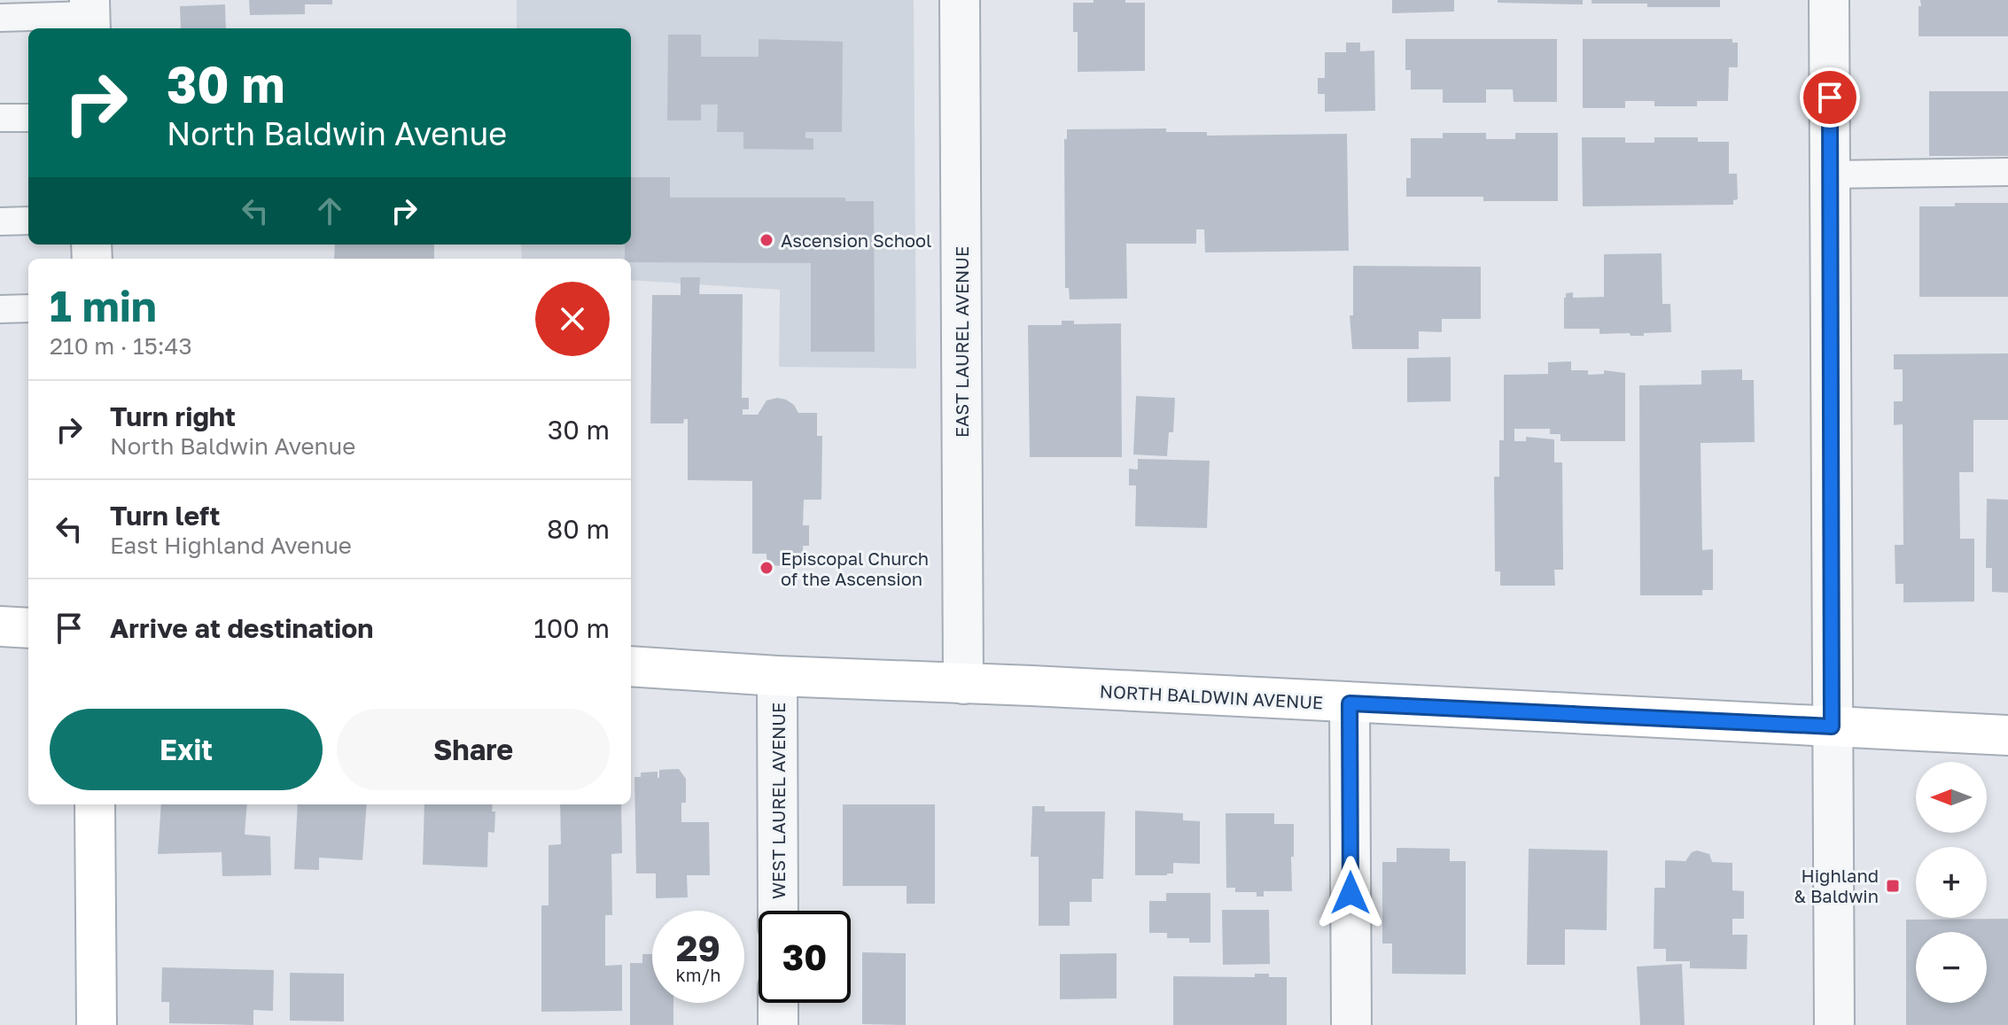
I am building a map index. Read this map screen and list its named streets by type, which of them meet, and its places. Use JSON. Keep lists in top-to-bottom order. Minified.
{"streets":{"street":["EAST LAUREL AVENUE","NORTH BALDWIN AVENUE","WEST LAUREL AVENUE"]},"crossings":[["EAST LAUREL AVENUE","NORTH BALDWIN AVENUE"],["NORTH BALDWIN AVENUE","WEST LAUREL AVENUE"]],"places":{"other":["Ascension School","Episcopal Church of the Ascension"],"transit":["Highland & Baldwin"]},"north":"left","page":{"turn":["30 m","North Baldwin Avenue"],"heading":["1 min","210 m · 15:43"],"list":[{"name":"Turn right","note":"North Baldwin Avenue","value":"30 m"},{"name":"Turn left","note":"East Highland Avenue","value":"80 m"},{"name":"Arrive at destination","value":"100 m"}],"buttons":["Exit","Share"],"map_buttons":["+","−"],"speed":"29 km/h","limit":"30"}}
